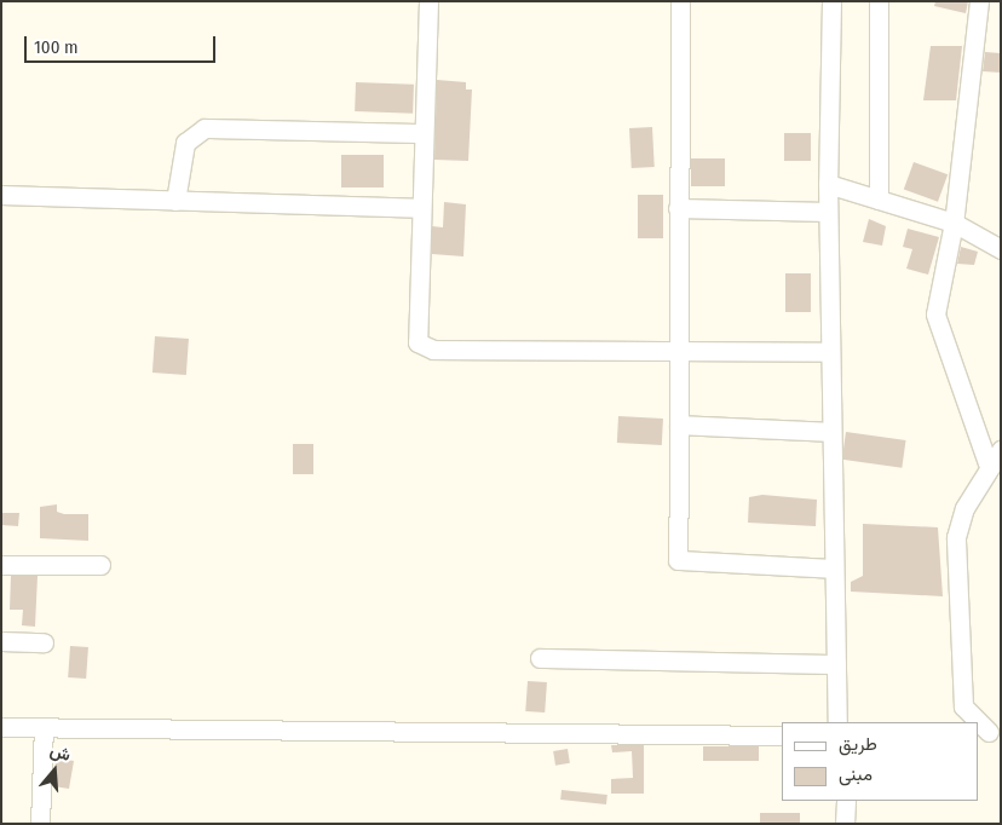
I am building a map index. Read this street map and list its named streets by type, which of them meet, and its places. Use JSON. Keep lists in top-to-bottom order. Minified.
{"legend":["طريق","مبنى"],"scale_bar":"100 m","north":"top"}
